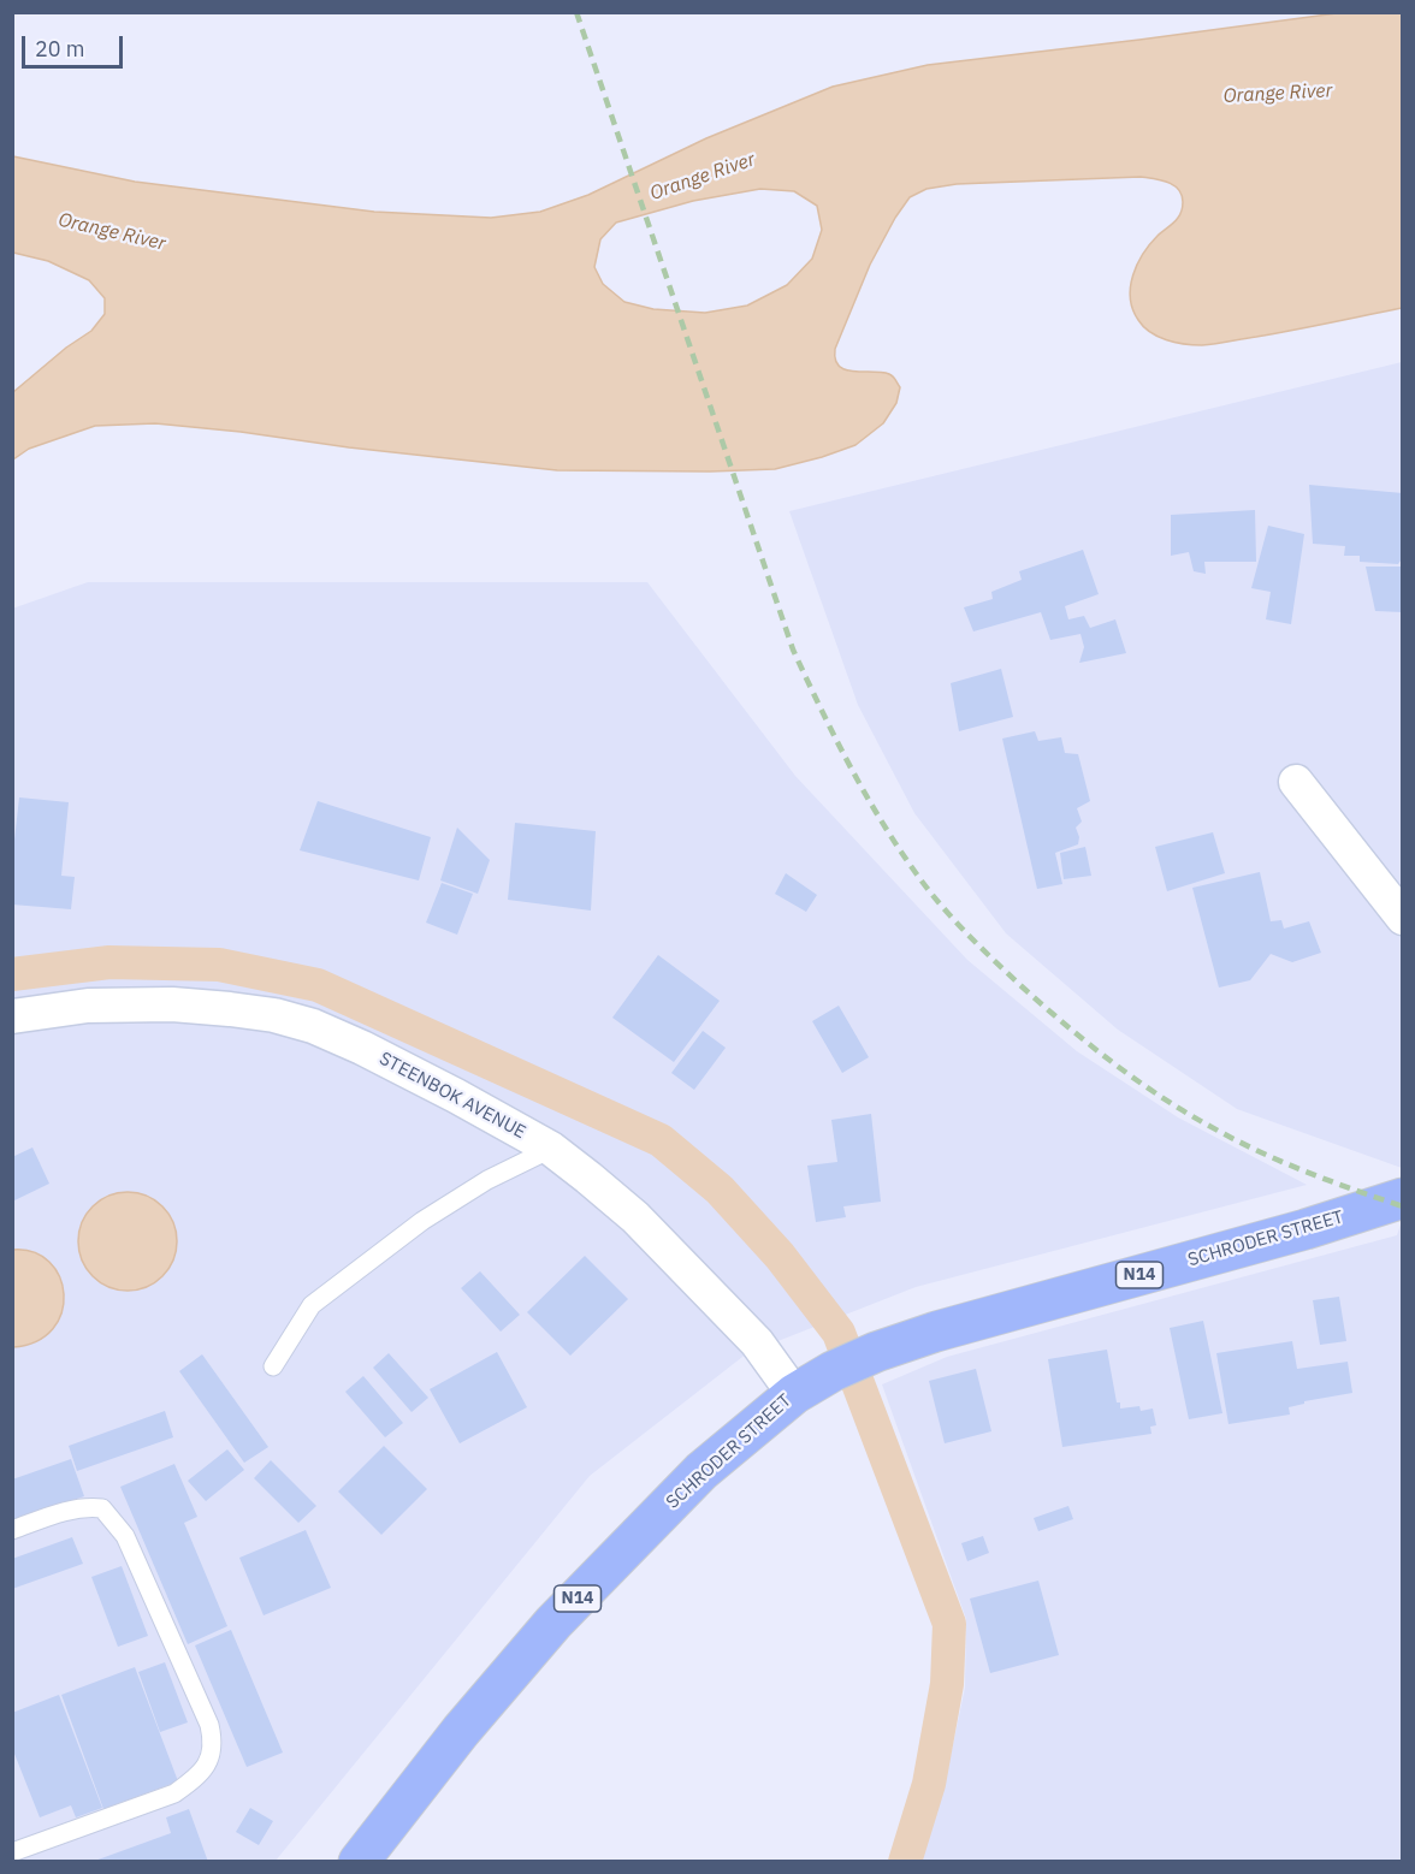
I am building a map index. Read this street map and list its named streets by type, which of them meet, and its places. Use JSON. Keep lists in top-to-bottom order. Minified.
{"streets":{"highway":["SCHRODER STREET","N14"],"street":["STEENBOK AVENUE"]},"crossings":[["STEENBOK AVENUE","SCHRODER STREET"]],"water":["Orange River"],"scale_bar":"20 m"}
